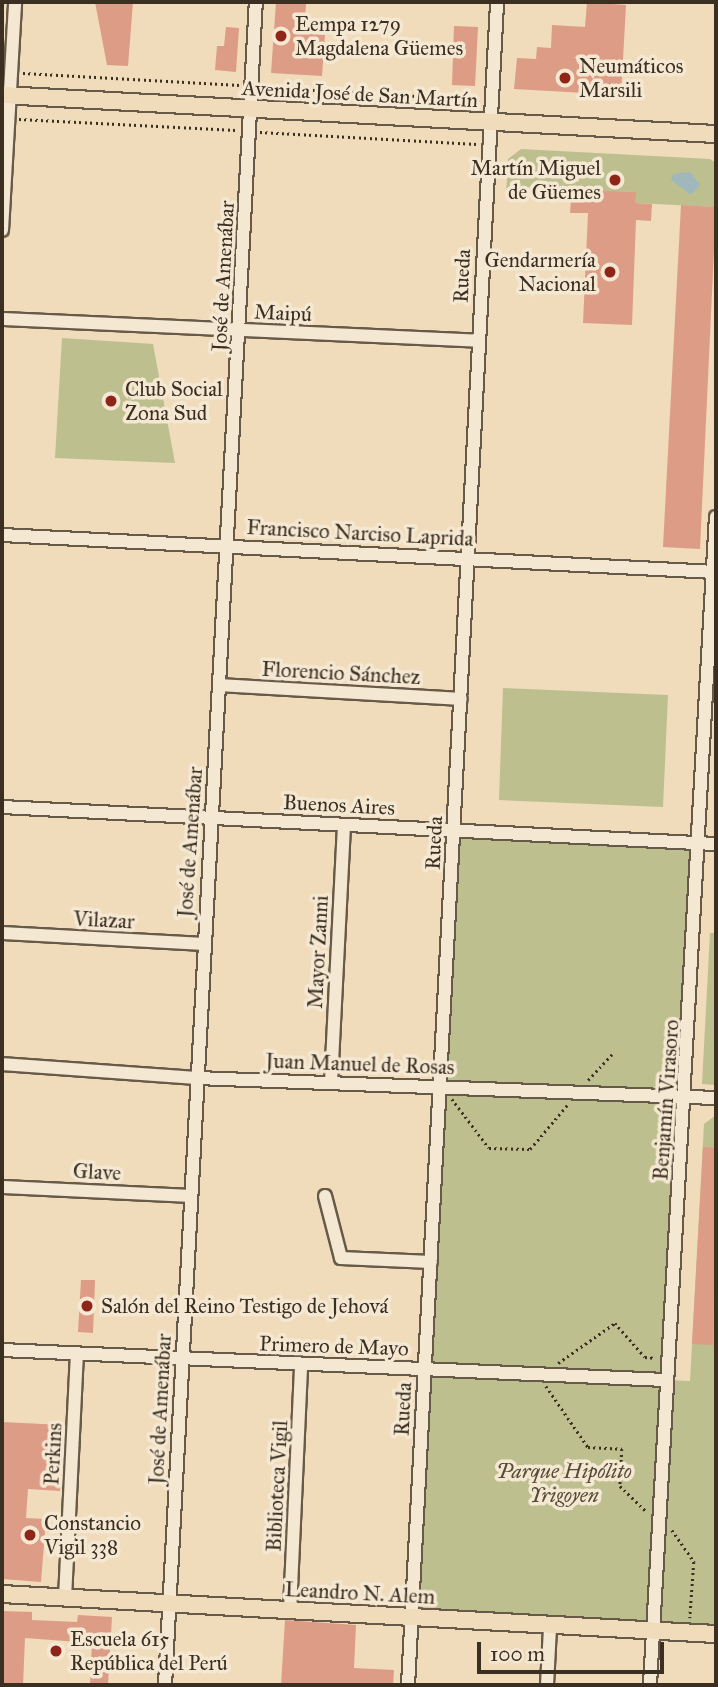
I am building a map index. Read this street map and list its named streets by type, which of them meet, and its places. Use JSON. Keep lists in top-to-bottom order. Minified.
{"streets":{"main road":["Avenida José de San Martín","Leandro N. Alem"],"street":["José de Amenábar","Rueda","Maipú","Francisco Narciso Laprida","Florencio Sánchez","Buenos Aires","Vilazar","Mayor Zanni","Juan Manuel de Rosas","Benjamín Virasoro","Glave","Primero de Mayo","Perkins","Biblioteca Vigil"]},"crossings":[["Avenida José de San Martín","José de Amenábar"],["Avenida José de San Martín","Rueda"],["José de Amenábar","Maipú"],["José de Amenábar","Francisco Narciso Laprida"],["José de Amenábar","Florencio Sánchez"],["José de Amenábar","Buenos Aires"],["José de Amenábar","Vilazar"],["José de Amenábar","Juan Manuel de Rosas"],["José de Amenábar","Glave"],["José de Amenábar","Primero de Mayo"],["José de Amenábar","Leandro N. Alem"],["Rueda","Maipú"],["Rueda","Francisco Narciso Laprida"],["Rueda","Florencio Sánchez"],["Rueda","Buenos Aires"],["Rueda","Juan Manuel de Rosas"],["Rueda","Primero de Mayo"],["Rueda","Leandro N. Alem"],["Francisco Narciso Laprida","Benjamín Virasoro"],["Buenos Aires","Mayor Zanni"],["Buenos Aires","Benjamín Virasoro"],["Mayor Zanni","Juan Manuel de Rosas"],["Juan Manuel de Rosas","Benjamín Virasoro"],["Benjamín Virasoro","Primero de Mayo"],["Benjamín Virasoro","Leandro N. Alem"],["Primero de Mayo","Perkins"],["Primero de Mayo","Biblioteca Vigil"],["Perkins","Leandro N. Alem"],["Biblioteca Vigil","Leandro N. Alem"]],"parks":["Parque Hipólito Yrigoyen"],"places":["Eempa 1279 Magdalena Güemes","Neumáticos Marsili","Martín Miguel de Güemes","Gendarmería Nacional","Club Social Zona Sud","Salón del Reino Testigo de Jehová","Constancio Vigil 338","Escuela 615 República del Perú"],"scale_bar":"100 m"}
